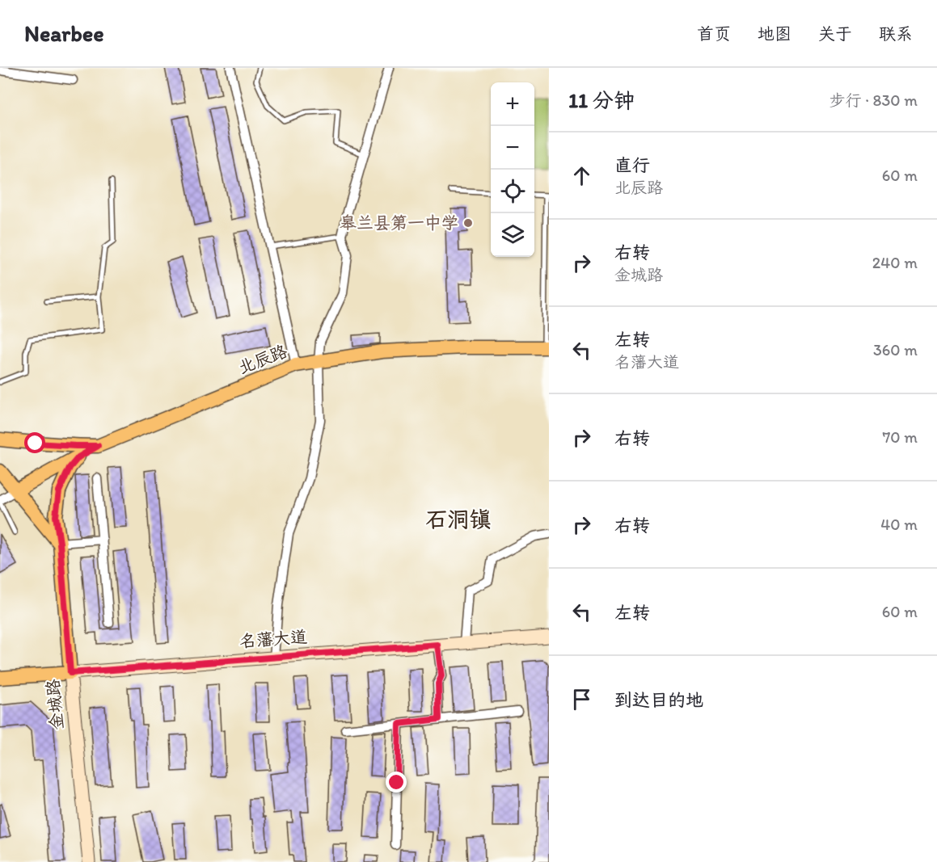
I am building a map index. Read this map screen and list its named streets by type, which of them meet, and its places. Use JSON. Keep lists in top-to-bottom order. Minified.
{"streets":{"main road":["北辰路","名藩大道","金城路"]},"crossings":[["名藩大道","金城路"]],"districts":["石洞镇"],"places":["皋兰县第一中学"],"page":{"header":"Nearbee","nav":["首页","地图","关于","联系"],"heading":["11 分钟","步行 · 830 m"],"map_buttons":["+","−"],"list":[["直行","北辰路","60 m"],["右转","金城路","240 m"],["左转","名藩大道","360 m"],["右转","70 m"],["右转","40 m"],["左转","60 m"],"到达目的地"]}}
